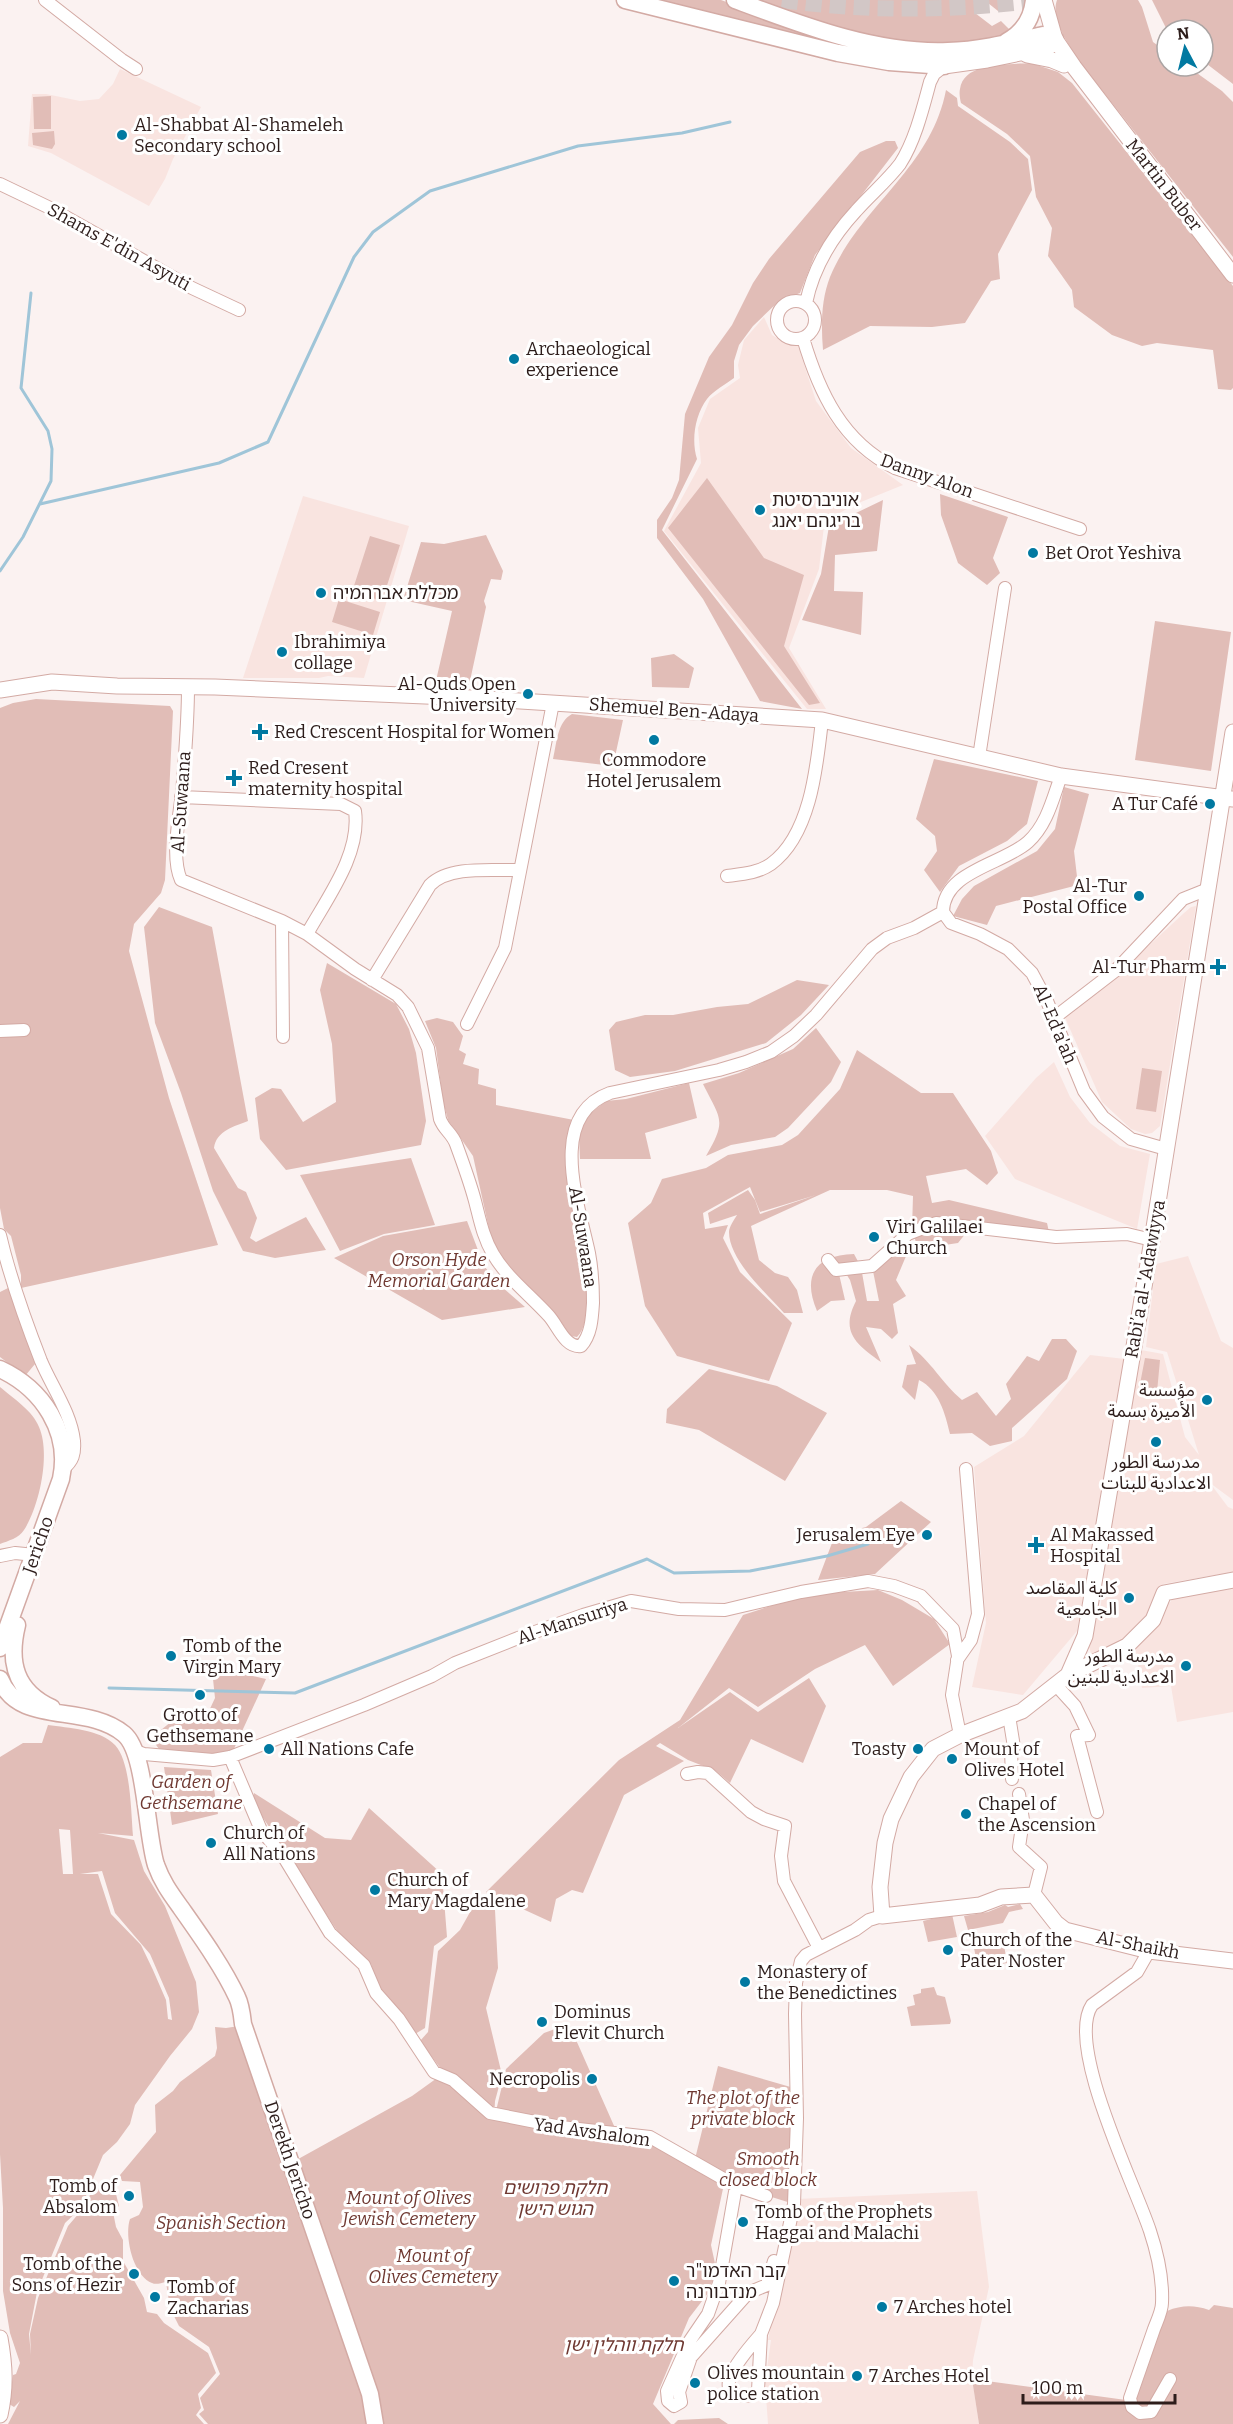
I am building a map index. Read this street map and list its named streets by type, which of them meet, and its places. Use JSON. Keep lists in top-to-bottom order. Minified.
{"streets":{"main road":["Jericho","Derekh Jericho"],"street":["Martin Buber","Shams E'din Asyuti","Danny Alon","Shemuel Ben-Adaya","Al-Suwaana","Al-Ed'a'ah","Rabiʼa al-'Adawiyya","Al-Mansuriya","Al-Shaikh","Yad Avshalom"]},"crossings":[["Shemuel Ben-Adaya","Al-Suwaana"],["Shemuel Ben-Adaya","Rabiʼa al-'Adawiyya"],["Al-Suwaana","Al-Ed'a'ah"],["Al-Ed'a'ah","Rabiʼa al-'Adawiyya"],["Rabiʼa al-'Adawiyya","Al-Mansuriya"],["Al-Mansuriya","Yad Avshalom"],["Al-Mansuriya","Derekh Jericho"]],"parks":["Orson Hyde Memorial Garden","Garden of Gethsemane","The plot of the private block","Smooth closed block","חלקת פרושים הגוש הישן","Mount of Olives Jewish Cemetery","Spanish Section","Mount of Olives Cemetery","חלקת ווהלין ישן"],"places":{"other":["Al-Shabbat Al-Shameleh Secondary school","Archaeological experience","אוניברסיטת בריגהם יאנג","Bet Orot Yeshiva","מכללת אברהמיה","Ibrahimiya collage","Al-Quds Open University","Commodore Hotel Jerusalem","A Tur Café","Al-Tur Postal Office","Viri Galilaei Church","مؤسسة الأميرة بسمة","مدرسة الطور الاعدادية للبنات","Jerusalem Eye","كلية المقاصد الجامعية","Tomb of the Virgin Mary","مدرسة الطور الاعدادية للبنين","Grotto of Gethsemane","All Nations Cafe","Toasty","Mount of Olives Hotel","Chapel of the Ascension","Church of All Nations","Church of Mary Magdalene","Church of the Pater Noster","Monastery of the Benedictines","Dominus Flevit Church","Necropolis","Tomb of Absalom","Tomb of the Prophets Haggai and Malachi","Tomb of the Sons of Hezir","קבר האדמו\"ר מנדבורנה","Tomb of Zacharias","7 Arches hotel","7 Arches Hotel","Olives mountain police station"],"health":["Red Crescent Hospital for Women","Red Cresent maternity hospital","Al-Tur Pharm","Al Makassed Hospital"]},"scale_bar":"100 m","north":"top"}
